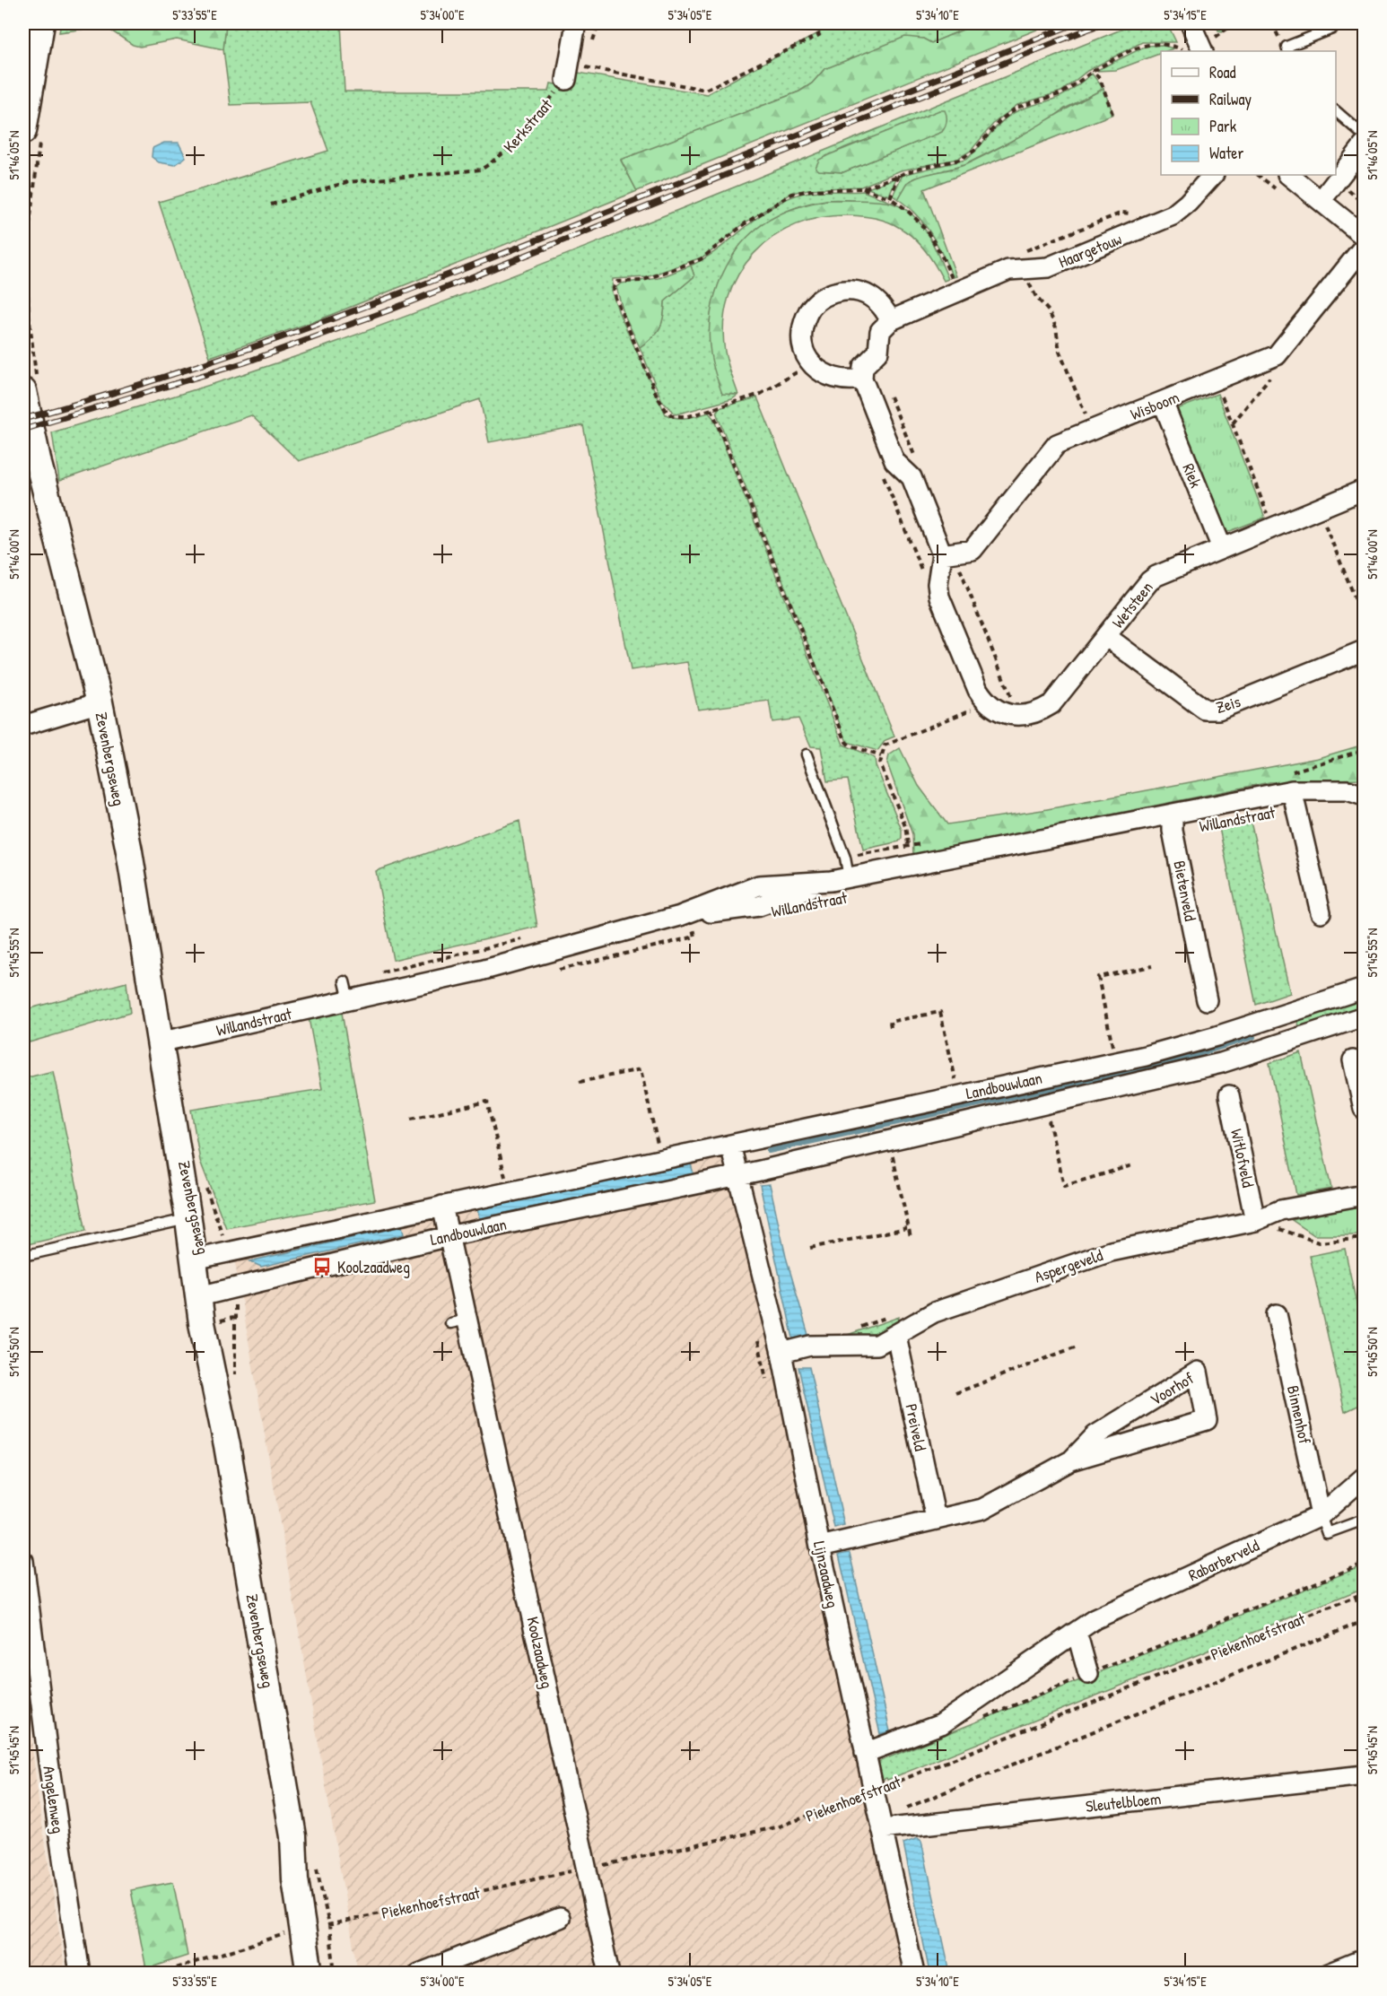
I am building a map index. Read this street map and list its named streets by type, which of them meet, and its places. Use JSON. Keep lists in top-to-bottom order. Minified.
{"streets":{"street":["Haargetouw","Wisboom","Riek","Wetsteen","Zeis","Zevenbergseweg","Willandstraat","Bietenveld","Landbouwlaan","Witlofveld","Aspergeveld","Voorhof","Binnenhof","Preiveld","Rabarberveld","Lijnzaadweg","Koolzaadweg","Angelenweg","Sleutelbloem"],"path":["Kerkstraat","Piekenhoefstraat"]},"crossings":[["Wisboom","Riek"],["Riek","Wetsteen"],["Wetsteen","Zeis"],["Zevenbergseweg","Willandstraat"],["Zevenbergseweg","Landbouwlaan"],["Zevenbergseweg","Piekenhoefstraat"],["Willandstraat","Bietenveld"],["Landbouwlaan","Lijnzaadweg"],["Landbouwlaan","Koolzaadweg"],["Witlofveld","Aspergeveld"],["Aspergeveld","Preiveld"],["Aspergeveld","Lijnzaadweg"],["Voorhof","Preiveld"],["Voorhof","Lijnzaadweg"],["Binnenhof","Rabarberveld"],["Rabarberveld","Lijnzaadweg"],["Lijnzaadweg","Piekenhoefstraat"],["Lijnzaadweg","Sleutelbloem"],["Piekenhoefstraat","Koolzaadweg"]],"places":{"bus stop":["Koolzaadweg"]},"legend":["Road","Railway","Park","Water"],"coordinates":["5°33'55\"E","5°34'00\"E","5°34'05\"E","5°34'10\"E","5°34'15\"E","51°46'05\"N","51°46'00\"N","51°45'55\"N","51°45'50\"N","51°45'45\"N"]}
